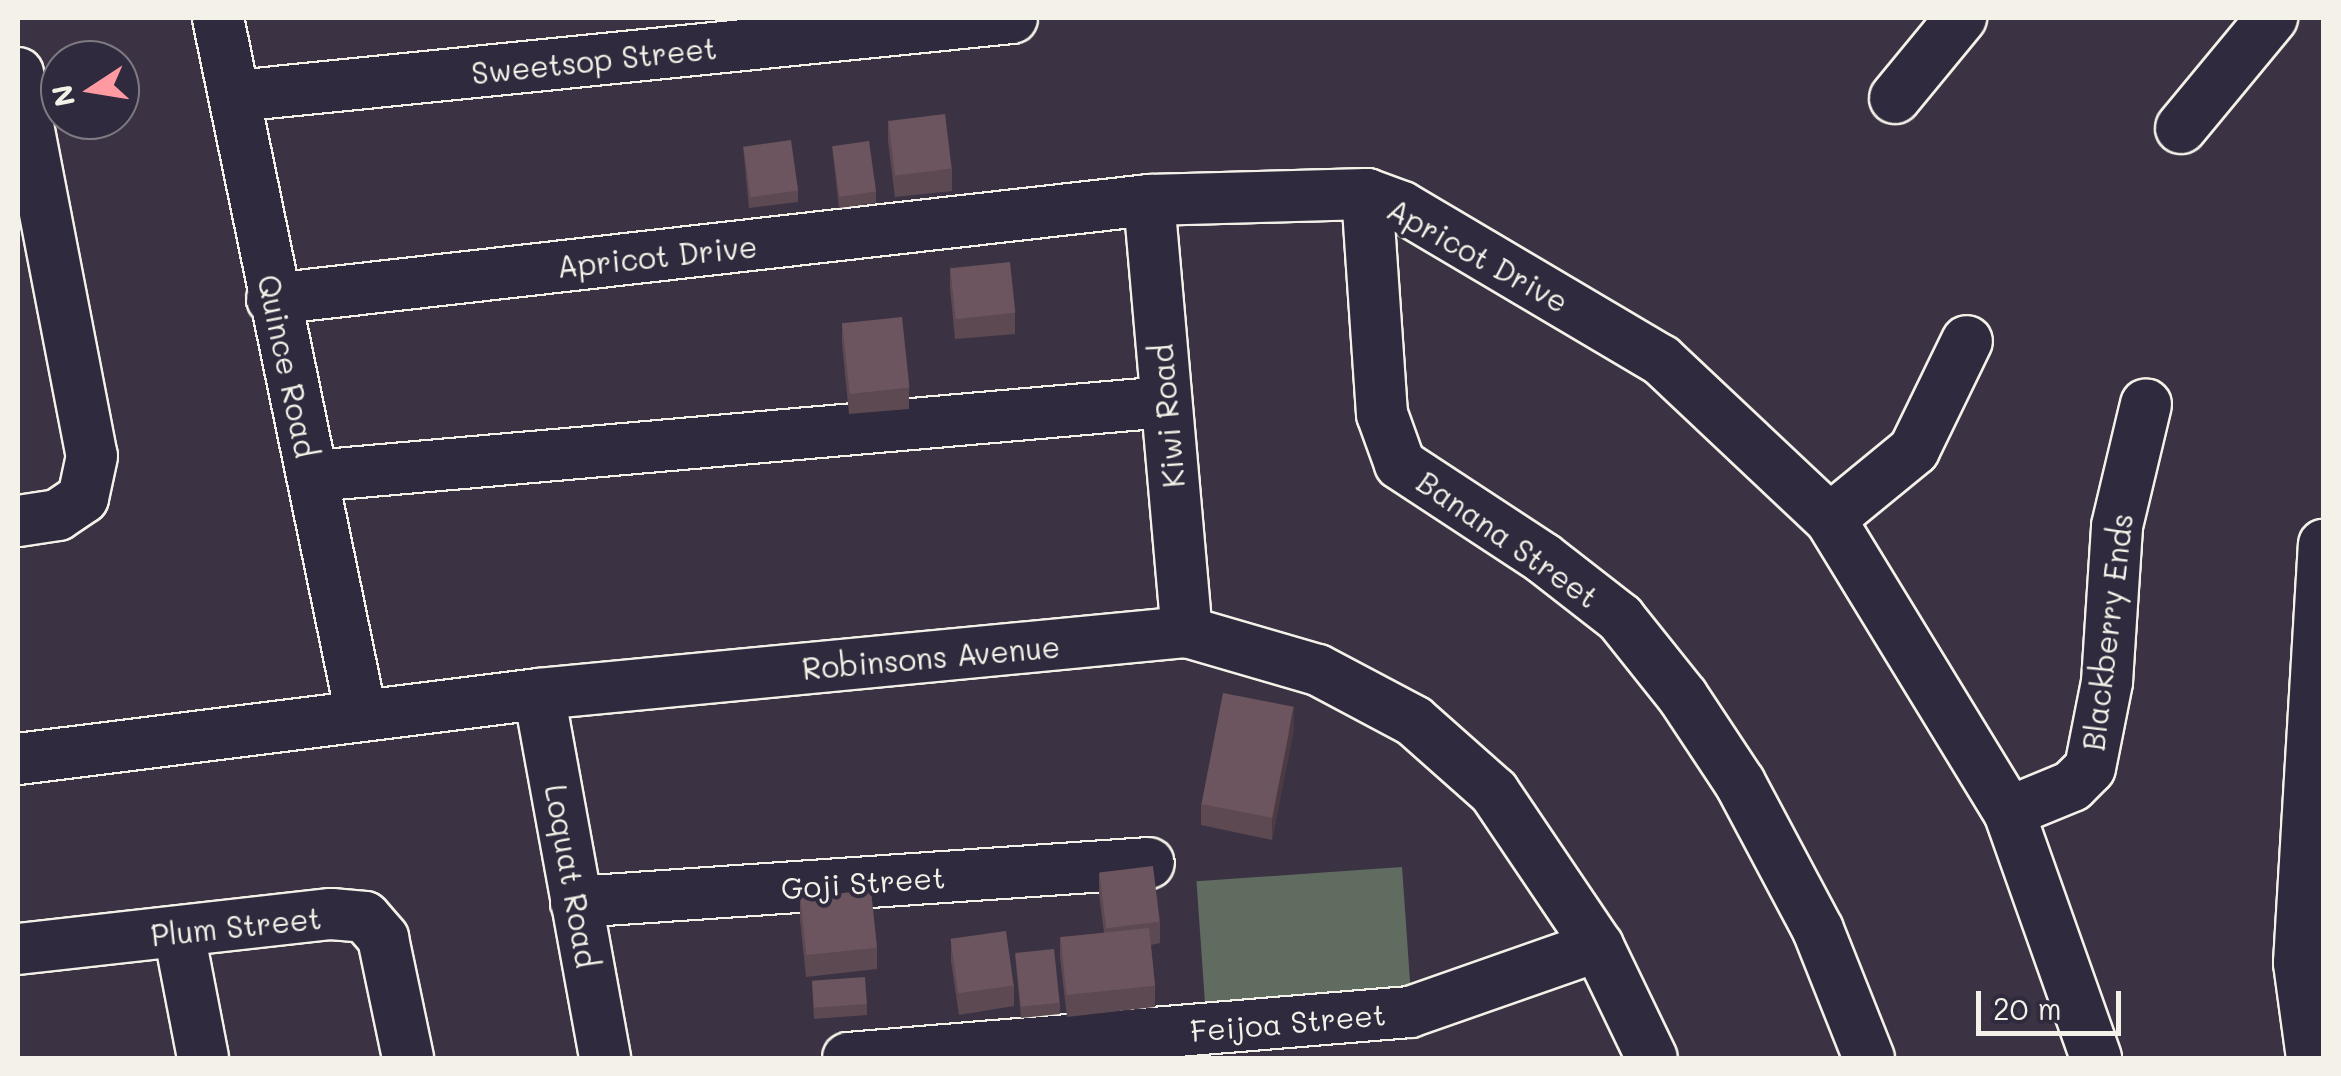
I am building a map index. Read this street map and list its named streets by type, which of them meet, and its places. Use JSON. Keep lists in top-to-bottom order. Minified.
{"streets":{"street":["Sweetsop Street","Apricot Drive","Quince Road","Kiwi Road","Banana Street","Blackberry Ends","Robinsons Avenue","Loquat Road","Goji Street","Plum Street","Feijoa Street"]},"crossings":[["Sweetsop Street","Quince Road"],["Apricot Drive","Quince Road"],["Apricot Drive","Kiwi Road"],["Apricot Drive","Banana Street"],["Apricot Drive","Blackberry Ends"],["Quince Road","Robinsons Avenue"],["Kiwi Road","Robinsons Avenue"],["Robinsons Avenue","Loquat Road"],["Robinsons Avenue","Feijoa Street"],["Loquat Road","Goji Street"]],"scale_bar":"20 m","north":"left"}
